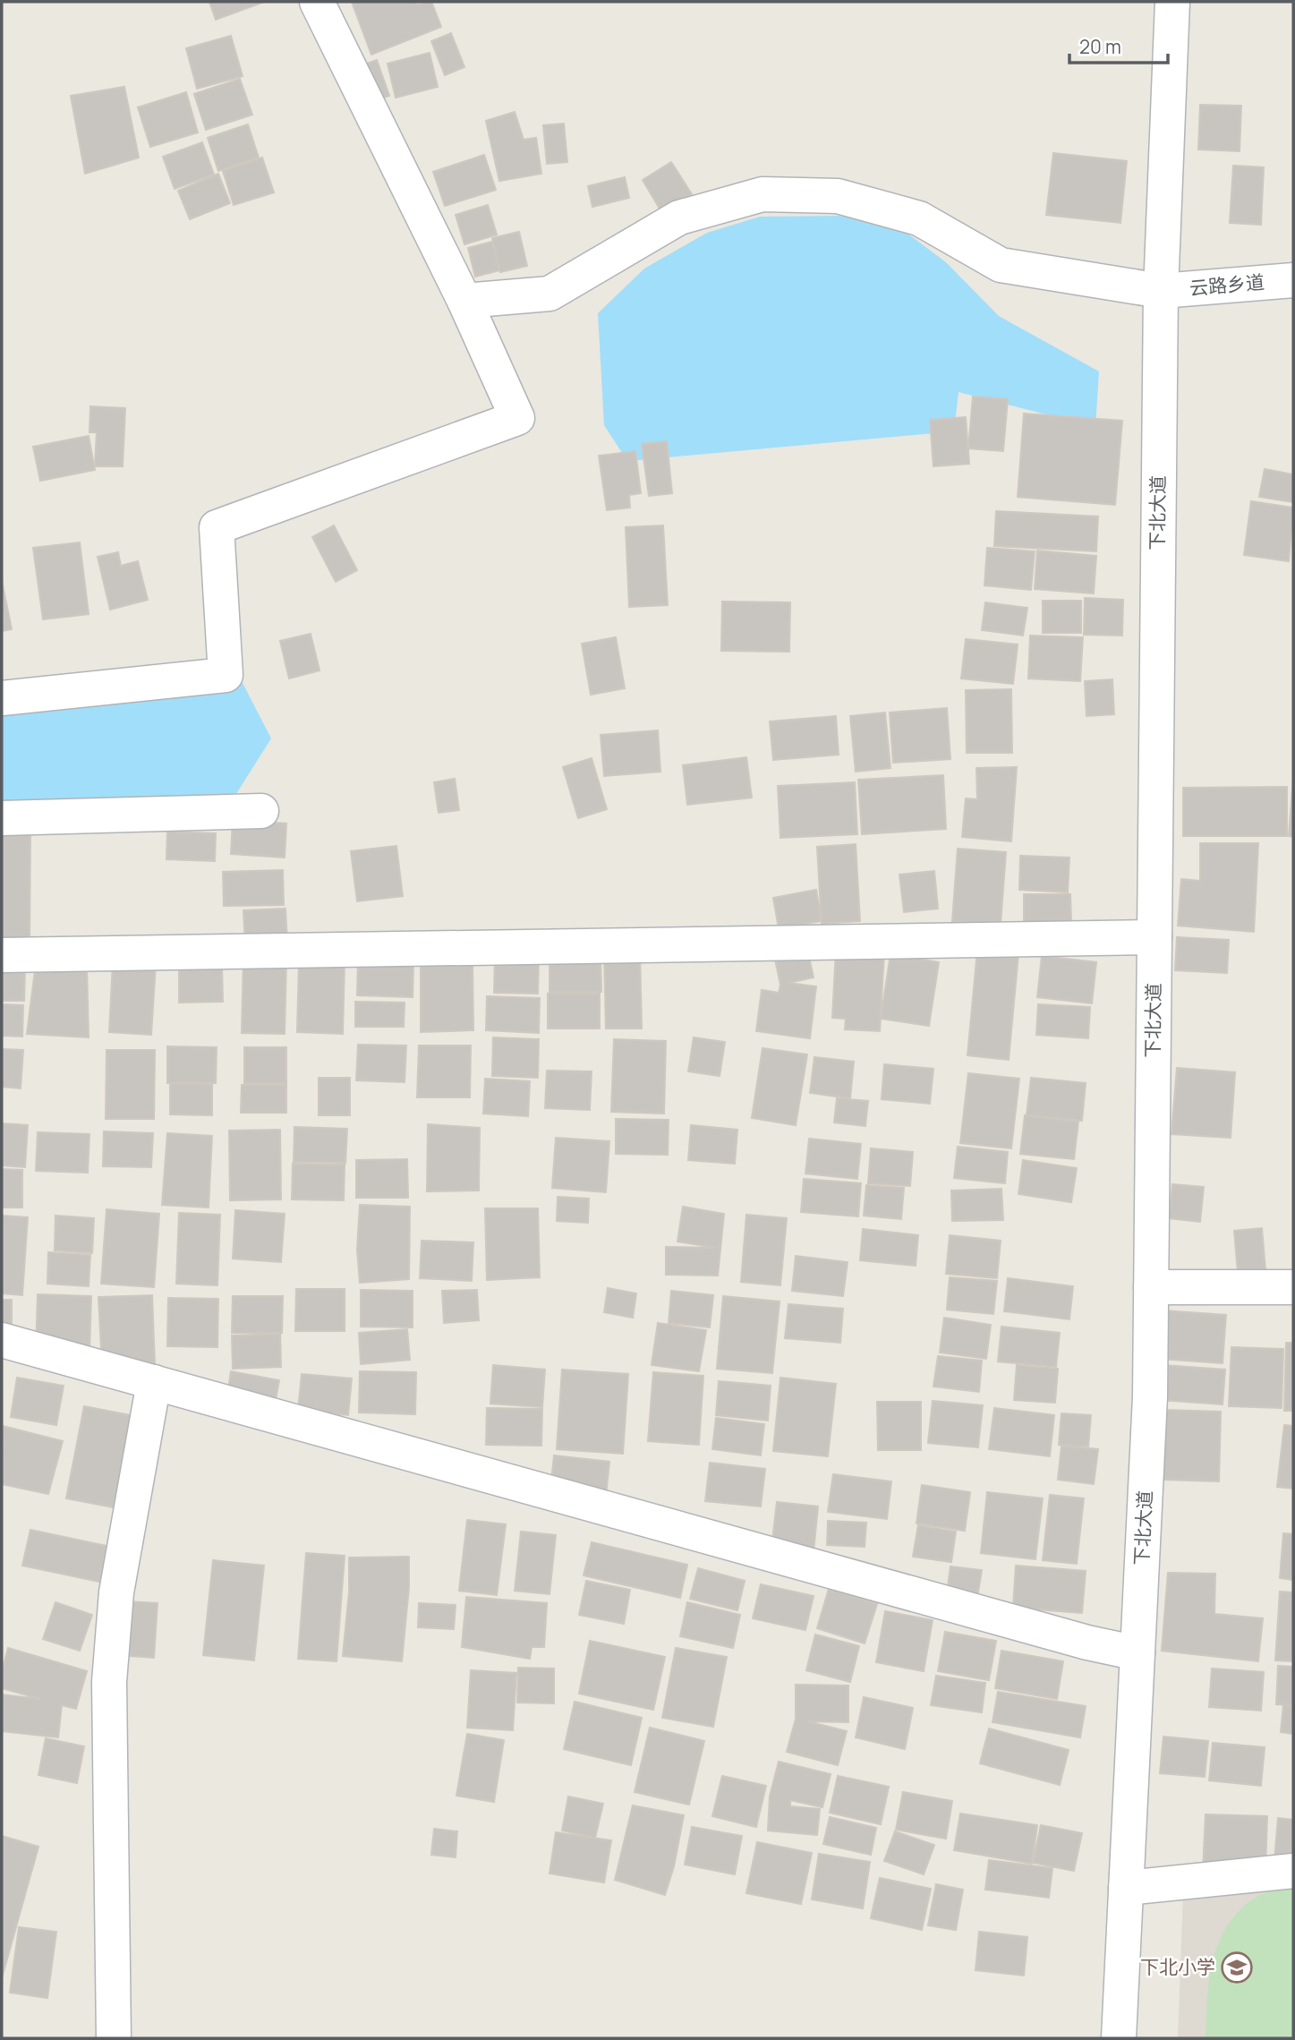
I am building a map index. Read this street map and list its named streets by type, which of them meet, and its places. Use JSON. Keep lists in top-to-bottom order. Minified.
{"streets":{"street":["云路乡道","下北大道"]},"crossings":[["云路乡道","下北大道"]],"places":{"school or university":["下北小学"]},"scale_bar":"20 m"}
